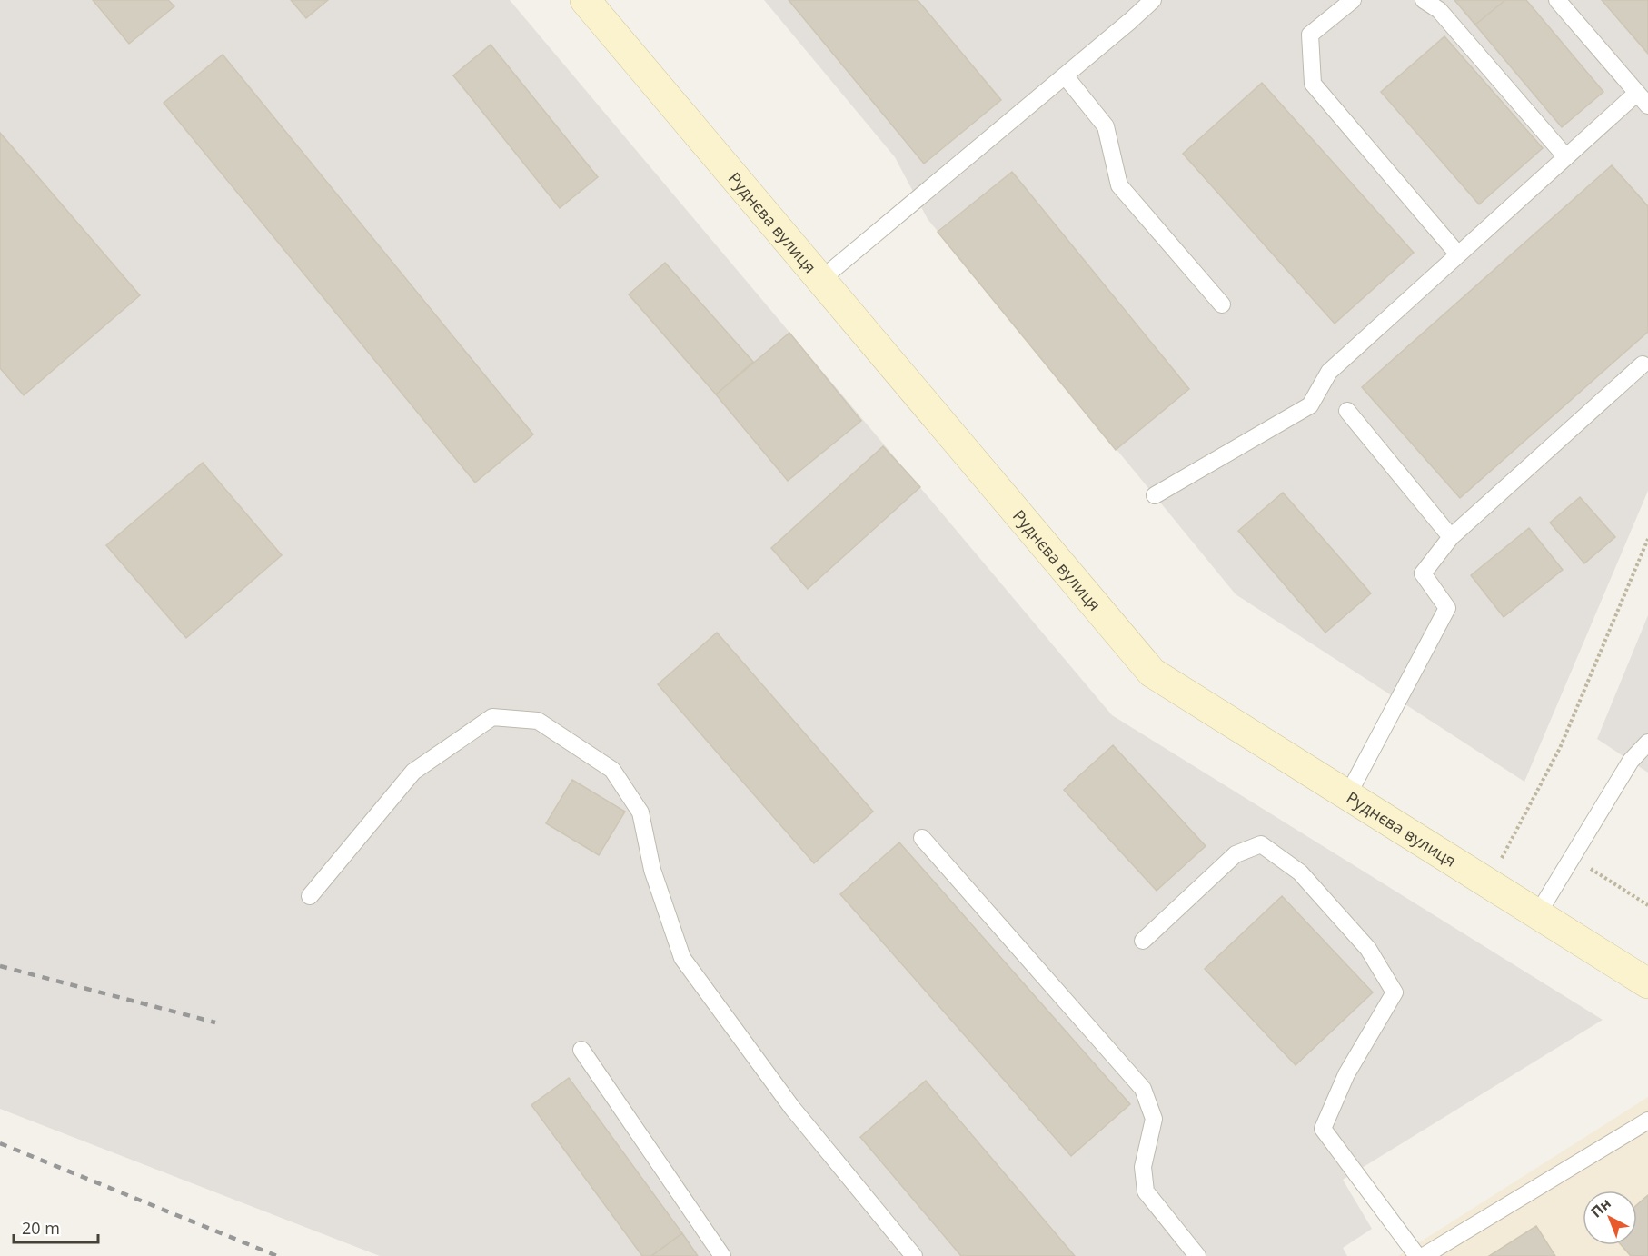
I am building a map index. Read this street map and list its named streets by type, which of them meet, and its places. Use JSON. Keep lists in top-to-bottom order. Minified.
{"streets":{"street":["Руднєва вулиця"]},"scale_bar":"20 m","north":"top left"}
